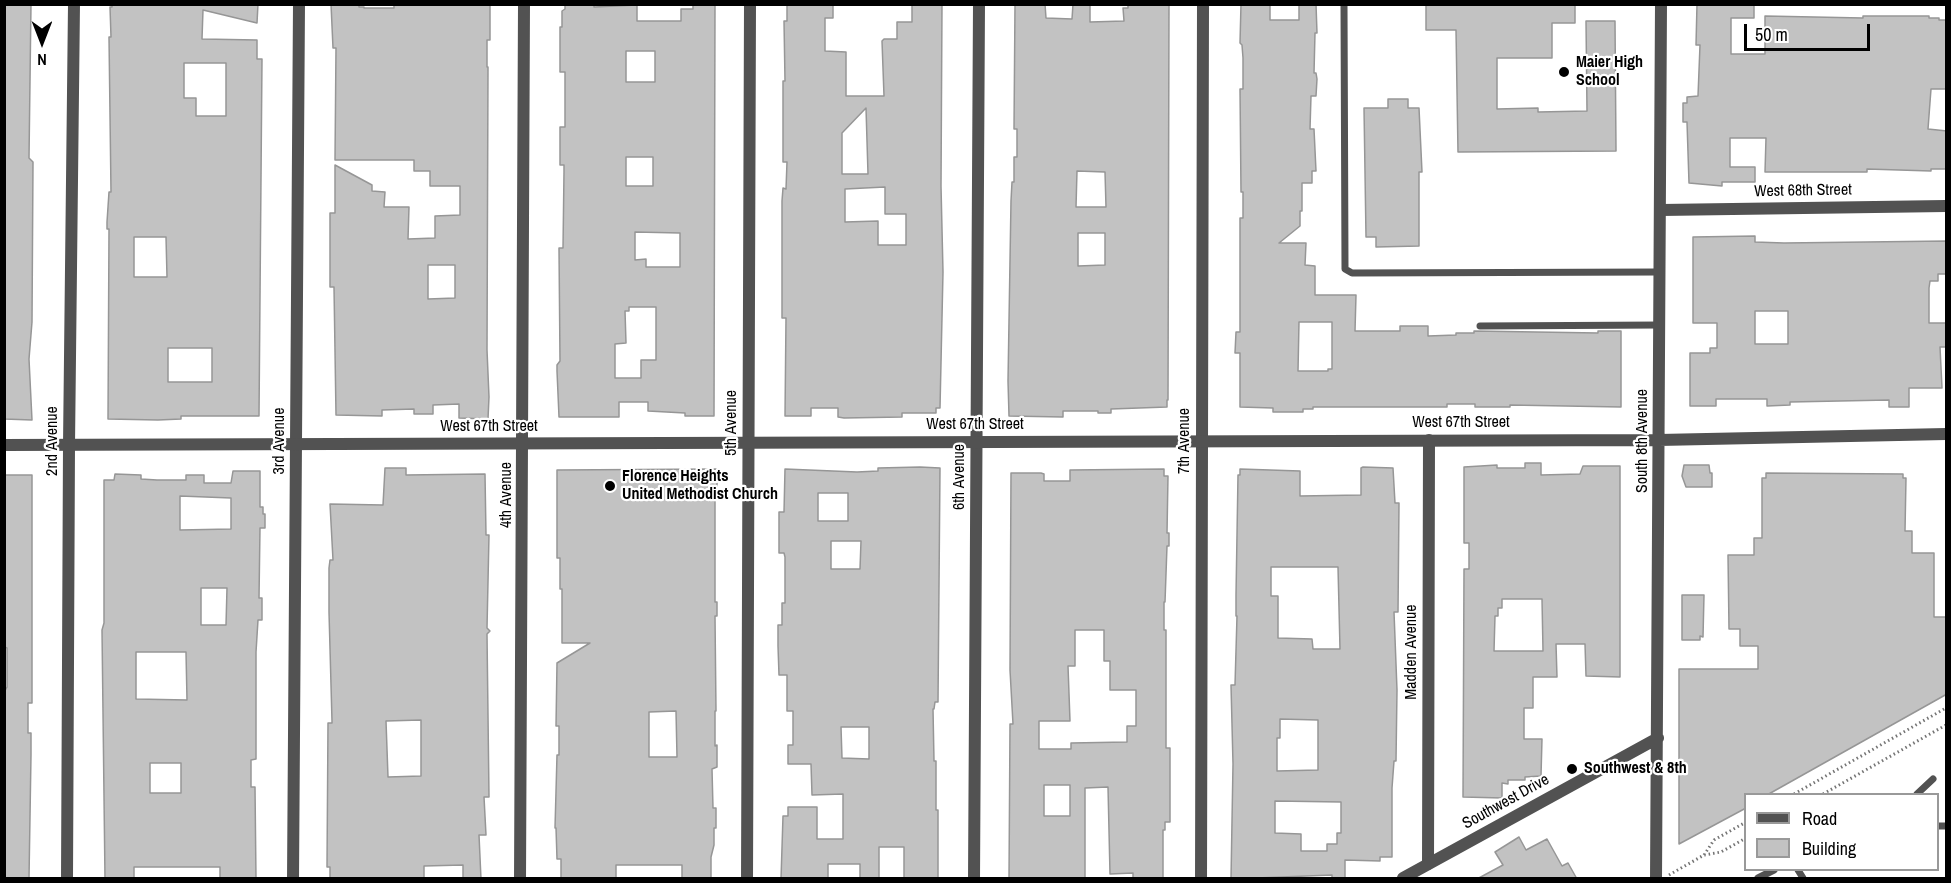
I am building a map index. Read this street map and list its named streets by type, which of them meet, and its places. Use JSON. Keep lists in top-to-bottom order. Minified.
{"streets":{"street":["West 68th Street","5th Avenue","West 67th Street","2nd Avenue","3rd Avenue","7th Avenue","South 8th Avenue","6th Avenue","4th Avenue","Madden Avenue","Southwest Drive"]},"crossings":[["West 68th Street","South 8th Avenue"],["5th Avenue","West 67th Street"],["West 67th Street","2nd Avenue"],["West 67th Street","3rd Avenue"],["West 67th Street","7th Avenue"],["West 67th Street","South 8th Avenue"],["West 67th Street","6th Avenue"],["West 67th Street","4th Avenue"],["West 67th Street","Madden Avenue"],["South 8th Avenue","Southwest Drive"],["Madden Avenue","Southwest Drive"]],"places":["Maier High School","Florence Heights United Methodist Church","Southwest & 8th"],"legend":["Road","Building"],"scale_bar":"50 m","north":"bottom"}
